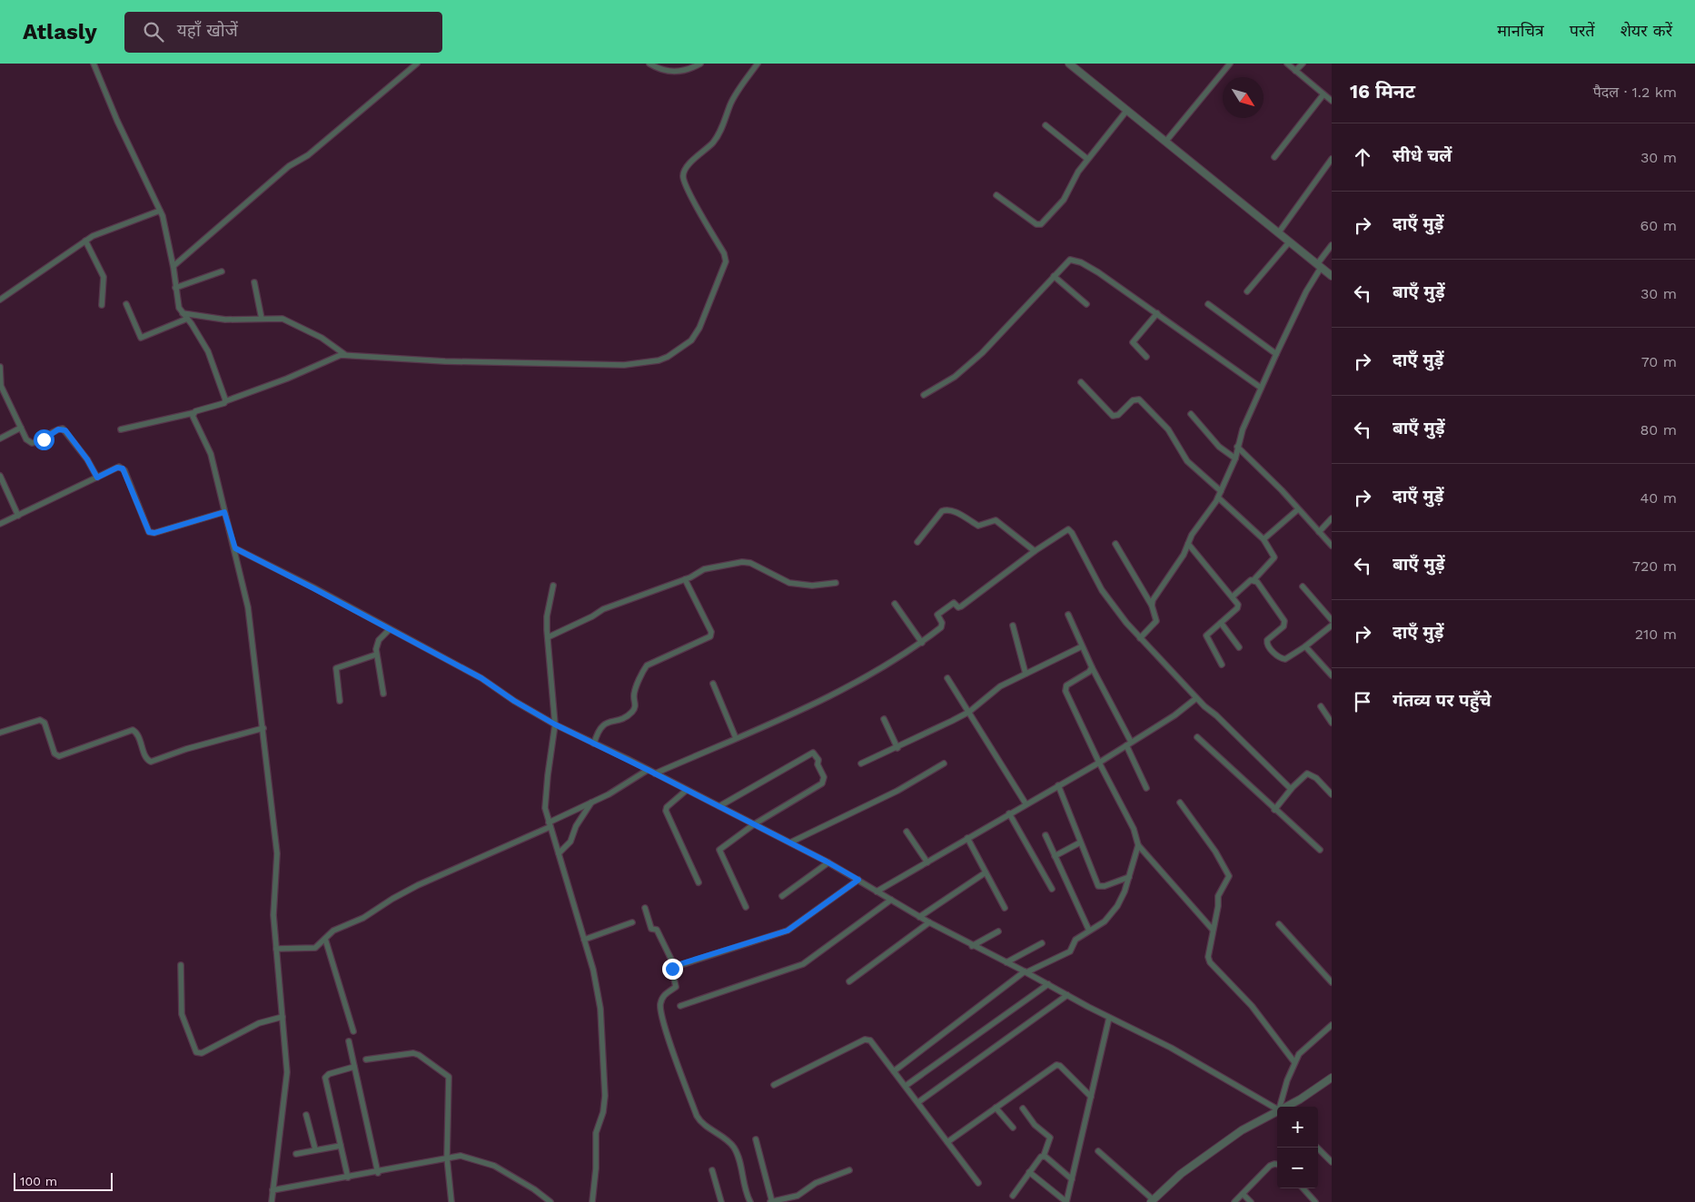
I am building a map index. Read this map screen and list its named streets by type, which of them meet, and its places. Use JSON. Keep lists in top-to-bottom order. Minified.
{"scale_bar":"100 m","north":"bottom right","page":{"header":"Atlasly","search":"यहाँ खोजें","nav":["मानचित्र","परतें","शेयर करें"],"heading":["16 मिनट","पैदल · 1.2 km"],"list":[["सीधे चलें","30 m"],["दाएँ मुड़ें","60 m"],["बाएँ मुड़ें","30 m"],["दाएँ मुड़ें","70 m"],["बाएँ मुड़ें","80 m"],["दाएँ मुड़ें","40 m"],["बाएँ मुड़ें","720 m"],["दाएँ मुड़ें","210 m"],"गंतव्य पर पहुँचे"],"map_buttons":["+","−"],"scale":"100 m"}}
